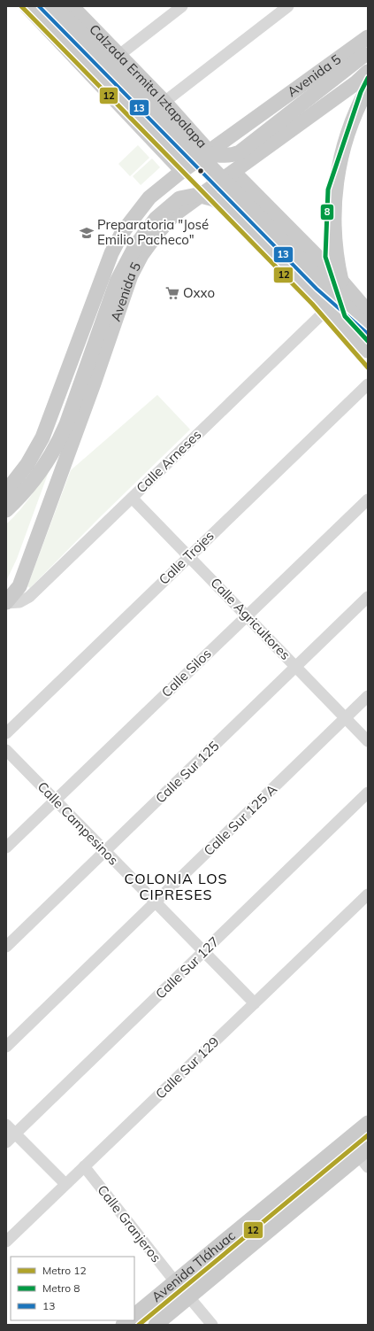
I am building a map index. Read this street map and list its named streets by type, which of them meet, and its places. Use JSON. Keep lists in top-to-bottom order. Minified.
{"streets":{"main road":["Avenida 5","Calzada Ermita Iztapalapa","Avenida Tláhuac"],"street":["Calle Arneses","Calle Trojes","Calle Agricultores","Calle Silos","Calle Sur 125","Calle Sur 125 A","Calle Campesinos","Calle Sur 127","Calle Sur 129","Calle Granjeros"]},"crossings":[["Avenida 5","Calzada Ermita Iztapalapa"],["Avenida 5","Calle Arneses"],["Calle Arneses","Calle Agricultores"],["Calle Trojes","Calle Agricultores"],["Calle Agricultores","Calle Silos"],["Calle Agricultores","Calle Sur 125"],["Calle Agricultores","Calle Sur 125 A"],["Calle Silos","Calle Campesinos"],["Calle Sur 125","Calle Campesinos"],["Calle Sur 125 A","Calle Campesinos"],["Calle Campesinos","Calle Sur 127"],["Calle Campesinos","Calle Sur 129"],["Calle Sur 129","Calle Granjeros"],["Calle Granjeros","Avenida Tláhuac"]],"districts":["COLONIA LOS CIPRESES"],"places":{"school or university":["Preparatoria \"José Emilio Pacheco\""],"supermarket":["Oxxo"]},"lines":["metro line 12","transit line 13","metro line 8"],"legend":["Metro 12","Metro 8","13"]}
